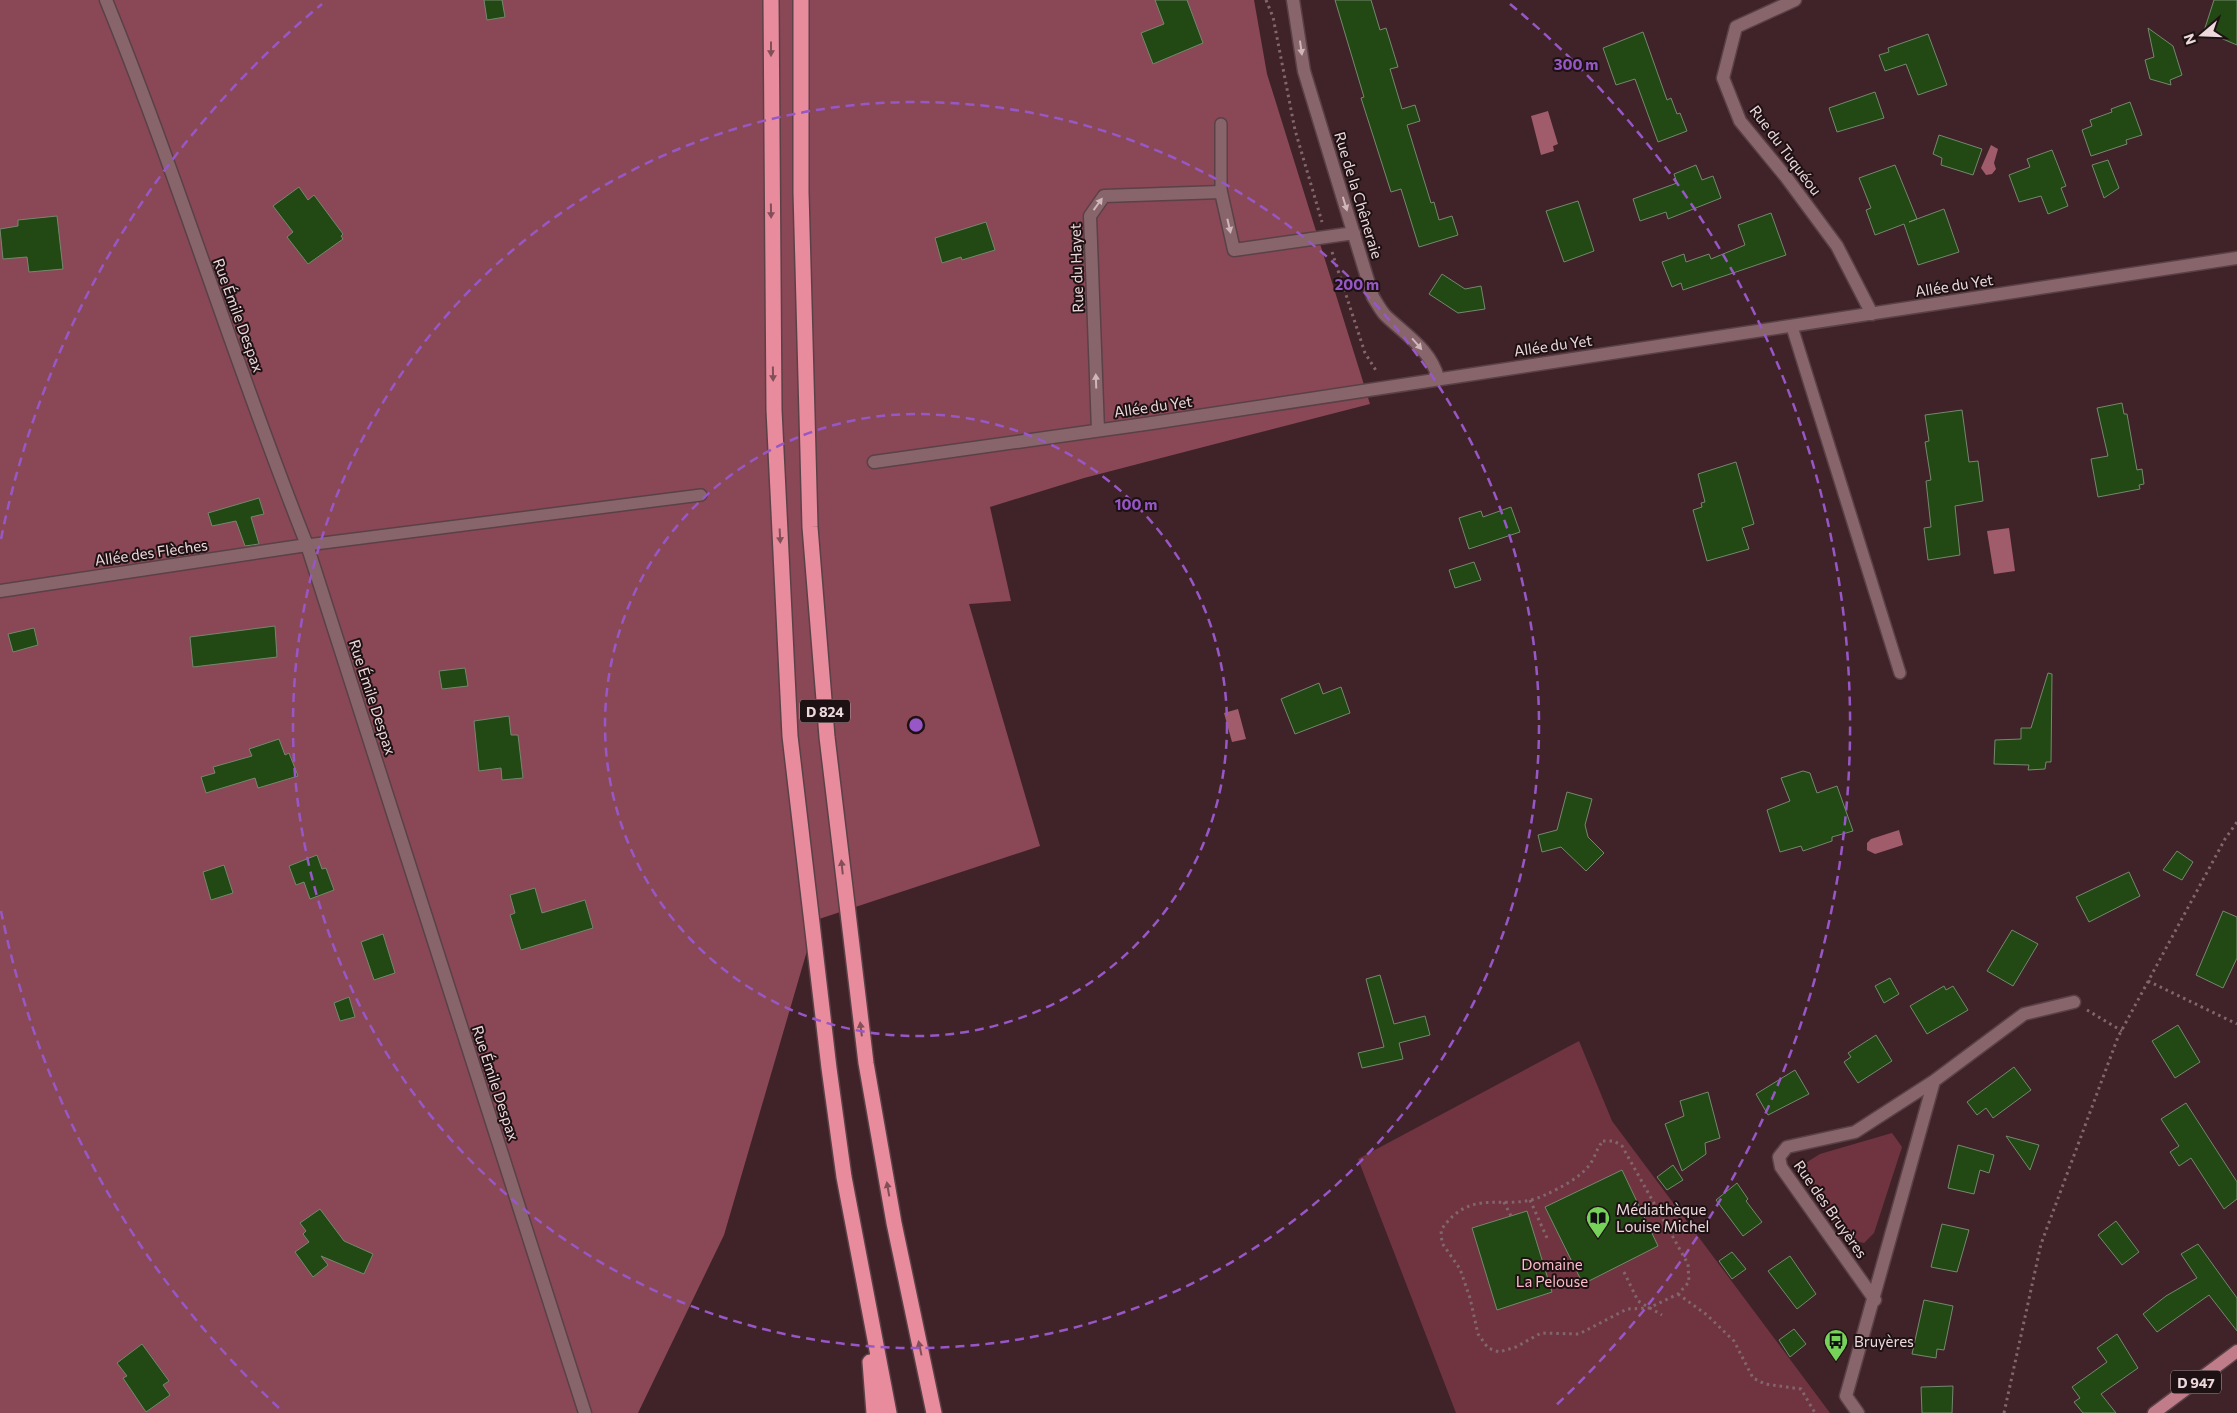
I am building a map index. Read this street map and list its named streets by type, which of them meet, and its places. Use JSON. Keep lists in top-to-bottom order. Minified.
{"streets":{"highway":["D 824"],"main road":["D 947"],"street":["Rue du Tuquéou","Rue de la Chêneraie","Rue du Hayet","Allée du Yet","Rue Émile Despax","Allée des Flèches","Rue des Bruyères"]},"crossings":[["Rue du Tuquéou","Allée du Yet"],["Rue de la Chêneraie","Allée du Yet"],["Rue du Hayet","Allée du Yet"],["Rue Émile Despax","Allée des Flèches"]],"one_way":["Rue de la Chêneraie"],"parks":["Domaine La Pelouse"],"places":{"library":["Médiathèque Louise Michel"],"bus stop":["Bruyères"]},"north":"left","rings":["300 m","200 m","100 m"]}
